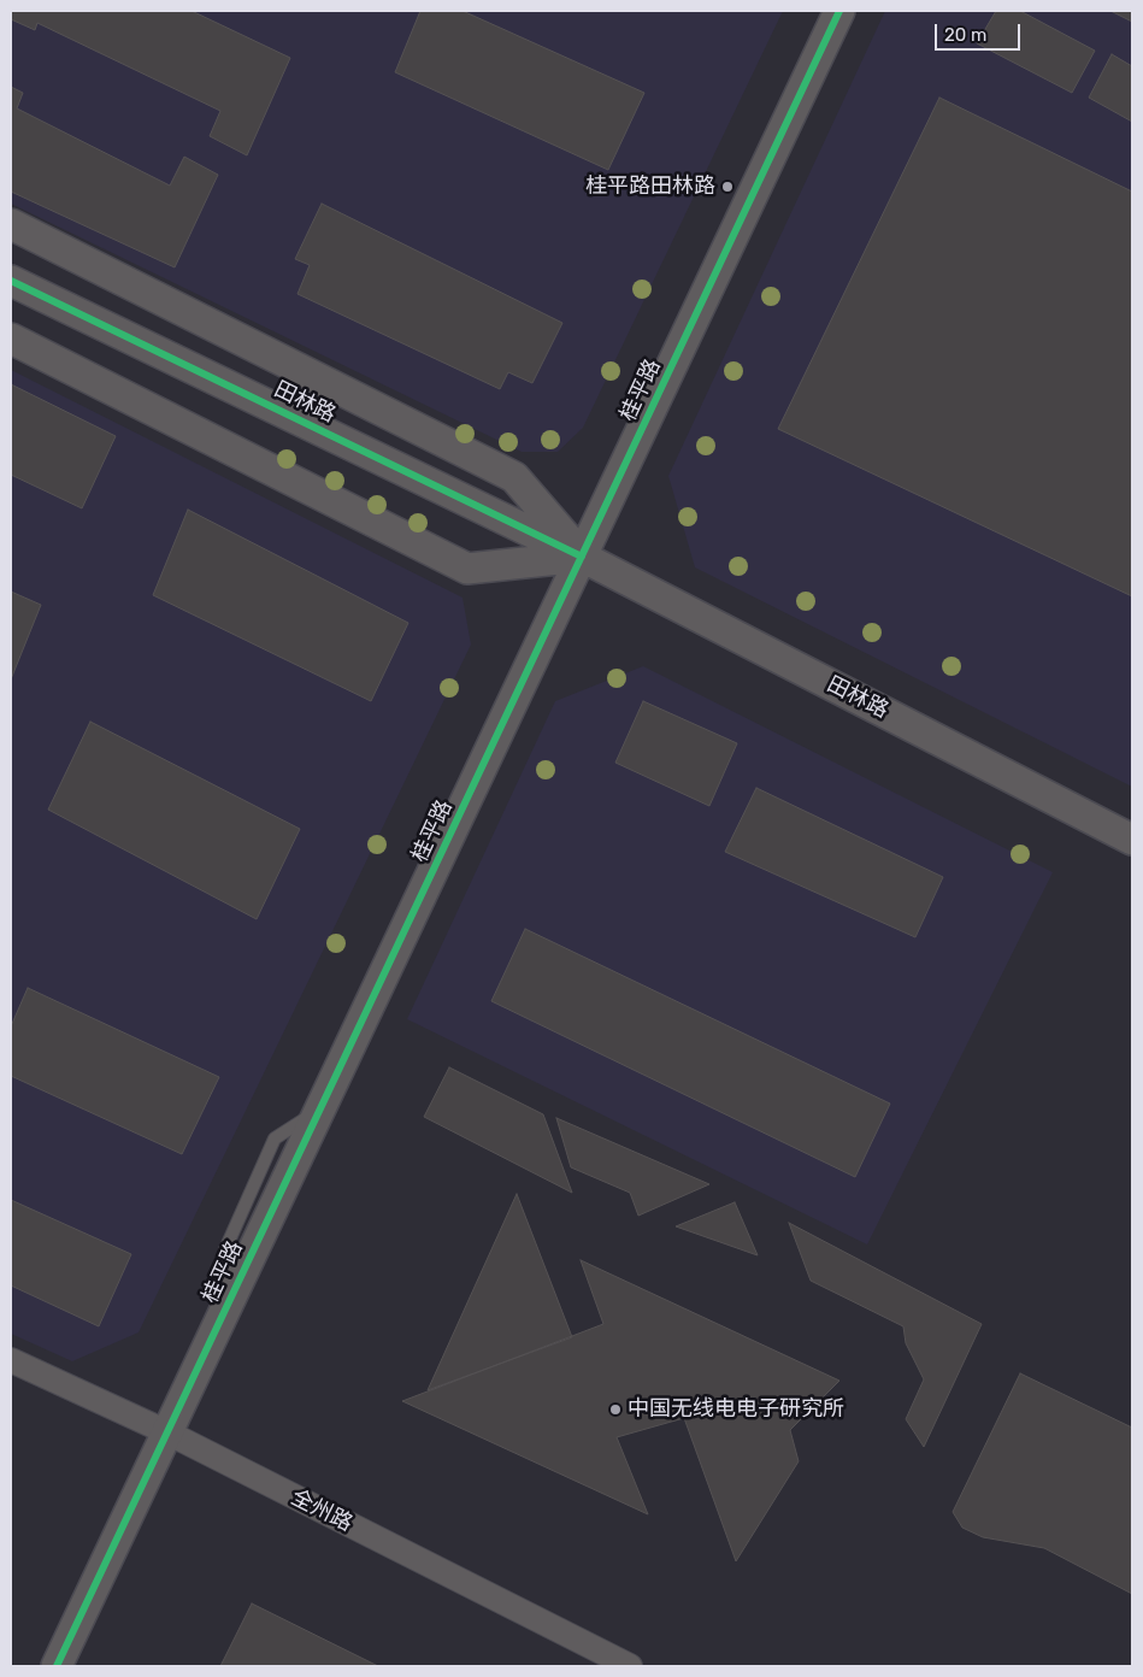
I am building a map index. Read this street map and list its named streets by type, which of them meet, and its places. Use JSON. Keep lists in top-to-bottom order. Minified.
{"streets":{"street":["桂平路","田林路","全州路"]},"crossings":[["桂平路","田林路"],["桂平路","全州路"]],"places":["桂平路田林路","中国无线电电子研究所"],"scale_bar":"20 m"}
